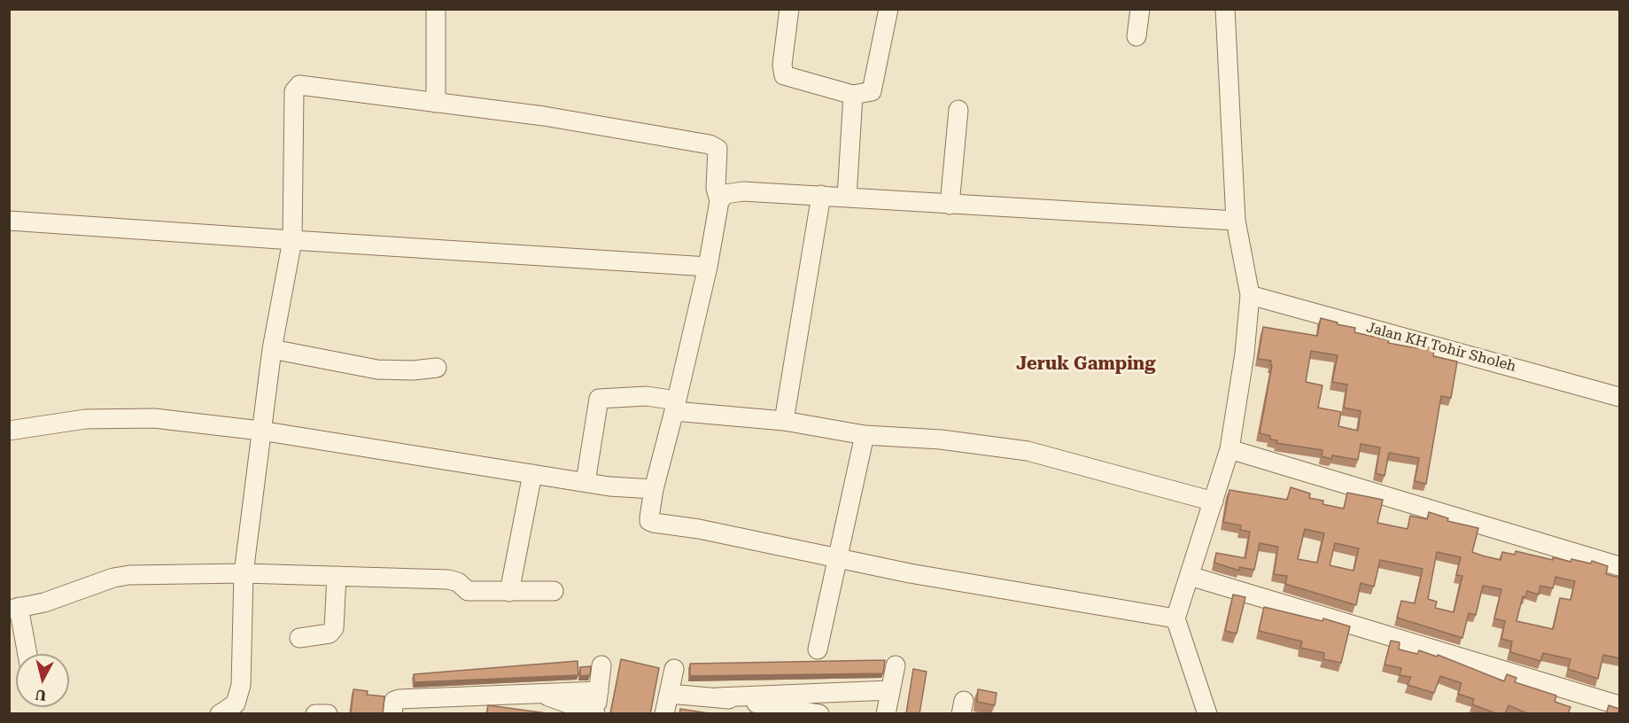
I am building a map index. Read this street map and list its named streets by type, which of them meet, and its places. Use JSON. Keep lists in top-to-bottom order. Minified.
{"streets":{"street":["Jalan KH Tohir Sholeh"]},"districts":["Jeruk Gamping"],"north":"bottom"}
